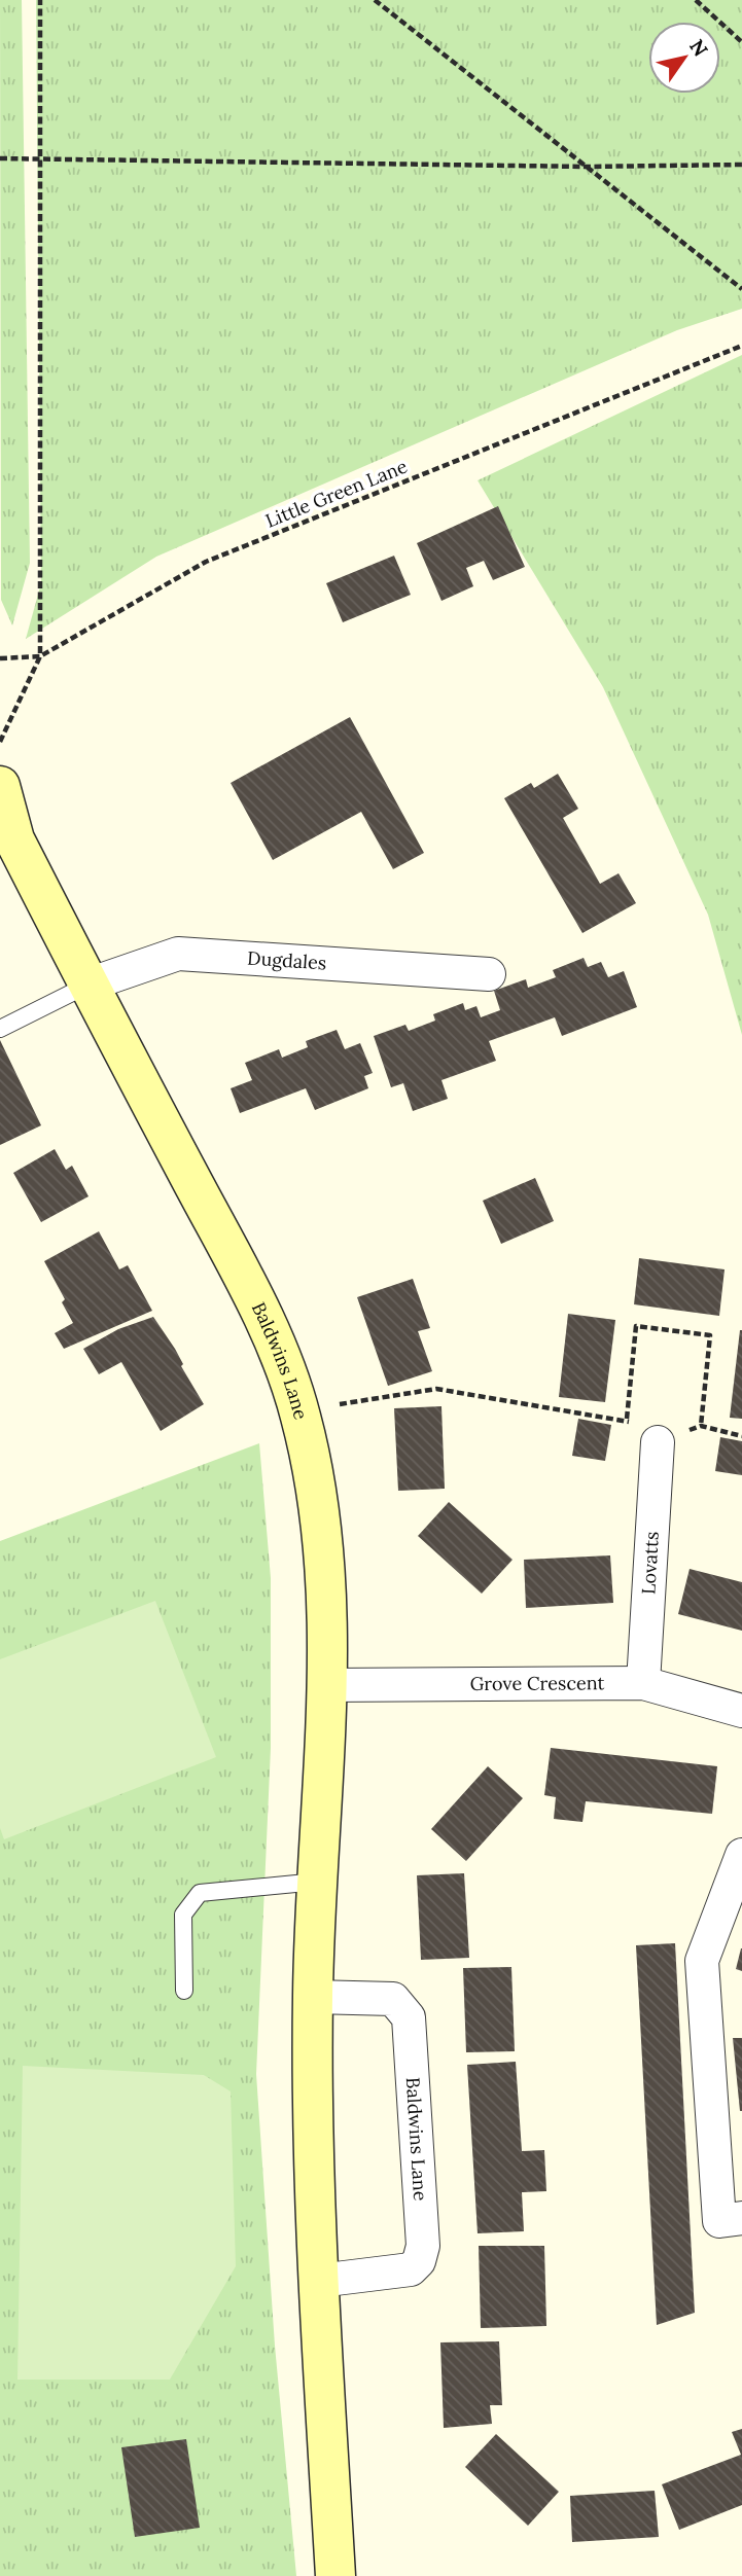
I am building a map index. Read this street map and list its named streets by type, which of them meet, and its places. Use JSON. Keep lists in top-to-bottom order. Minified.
{"streets":{"street":["Dugdales","Baldwins Lane","Lovatts","Grove Crescent"],"path":["Little Green Lane"]},"crossings":[["Dugdales","Baldwins Lane"],["Baldwins Lane","Grove Crescent"],["Lovatts","Grove Crescent"]],"north":"top right"}
